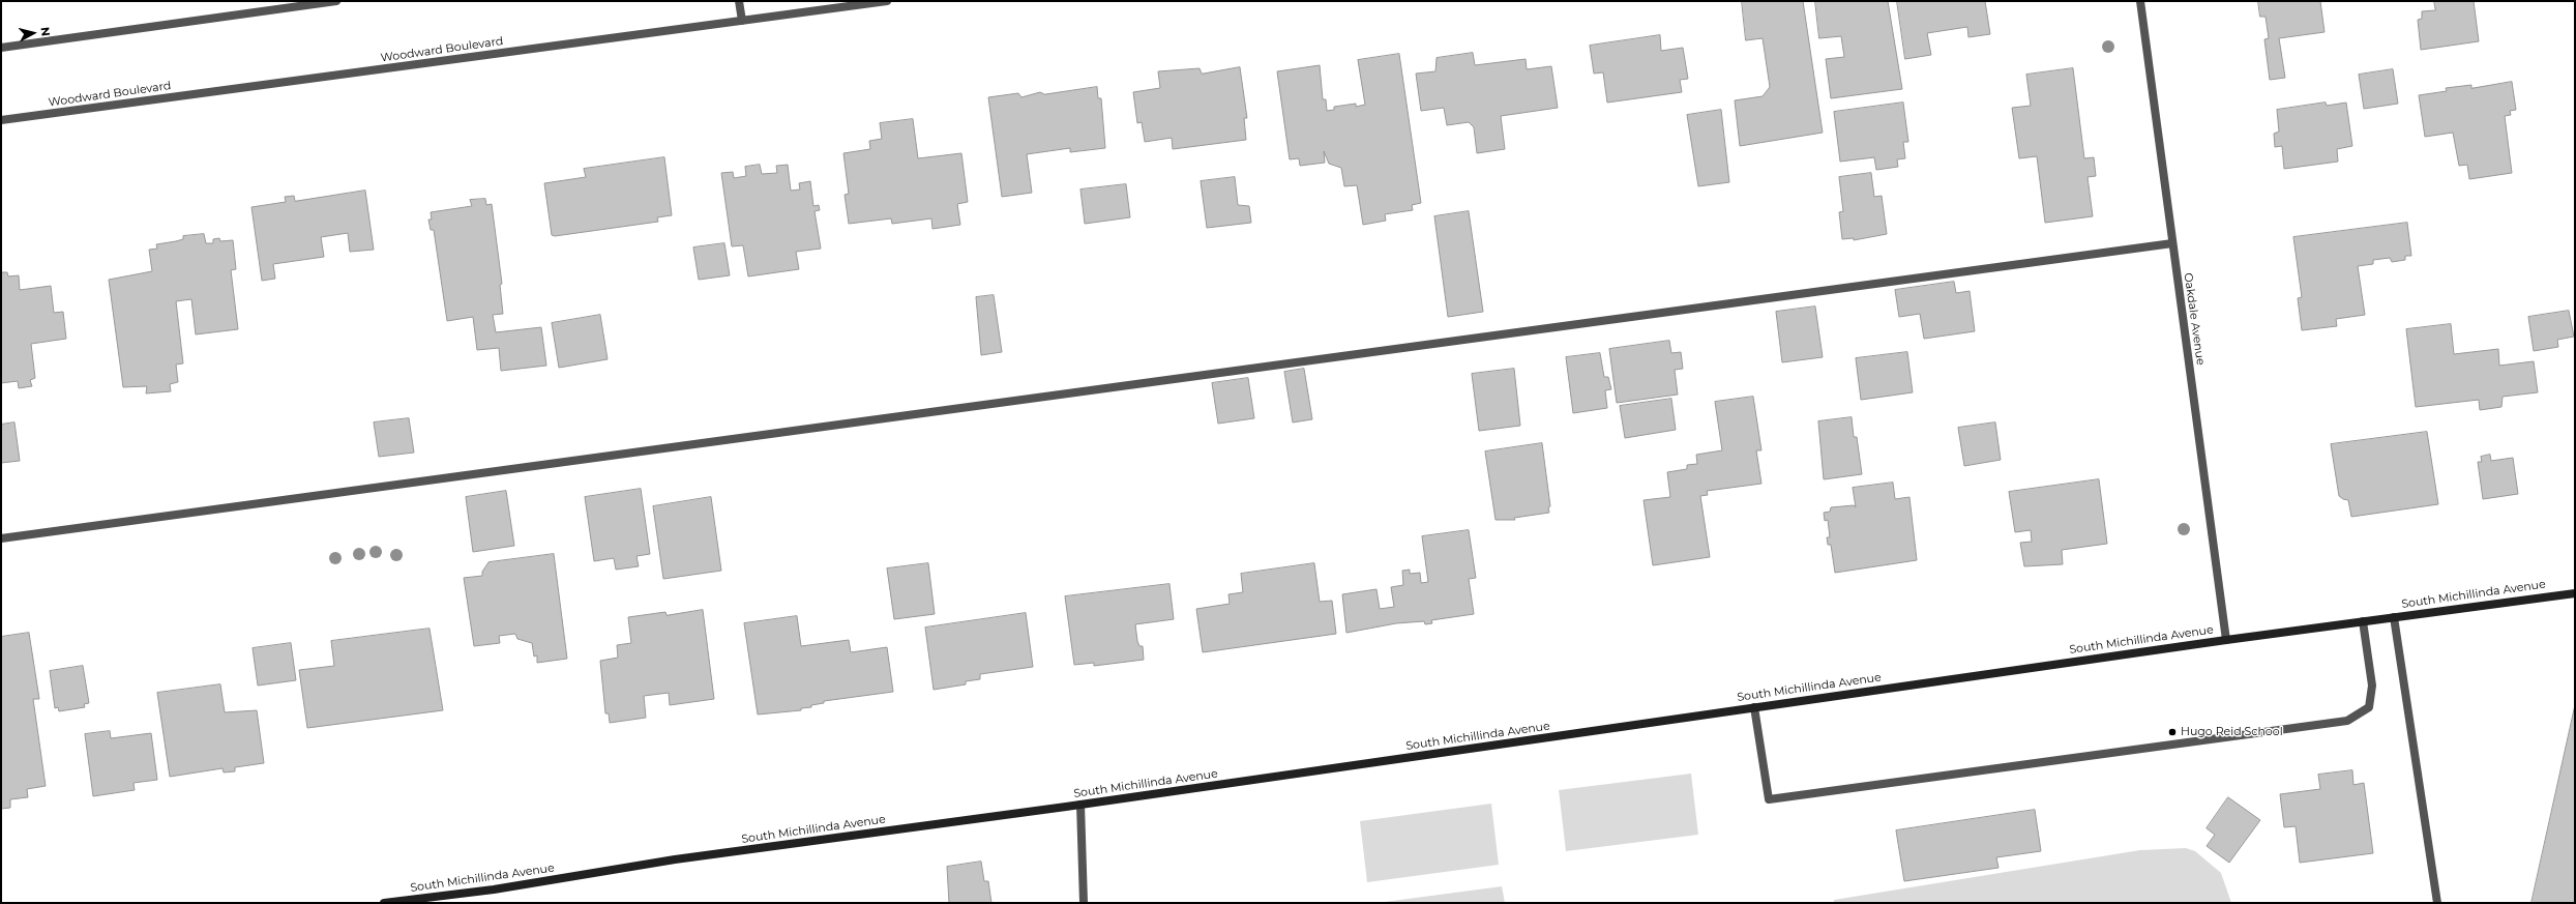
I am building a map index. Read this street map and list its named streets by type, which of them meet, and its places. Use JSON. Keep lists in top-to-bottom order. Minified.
{"streets":{"main road":["South Michillinda Avenue"],"street":["Woodward Boulevard","Oakdale Avenue"]},"crossings":[["Oakdale Avenue","South Michillinda Avenue"]],"places":["Hugo Reid School"],"north":"right"}
